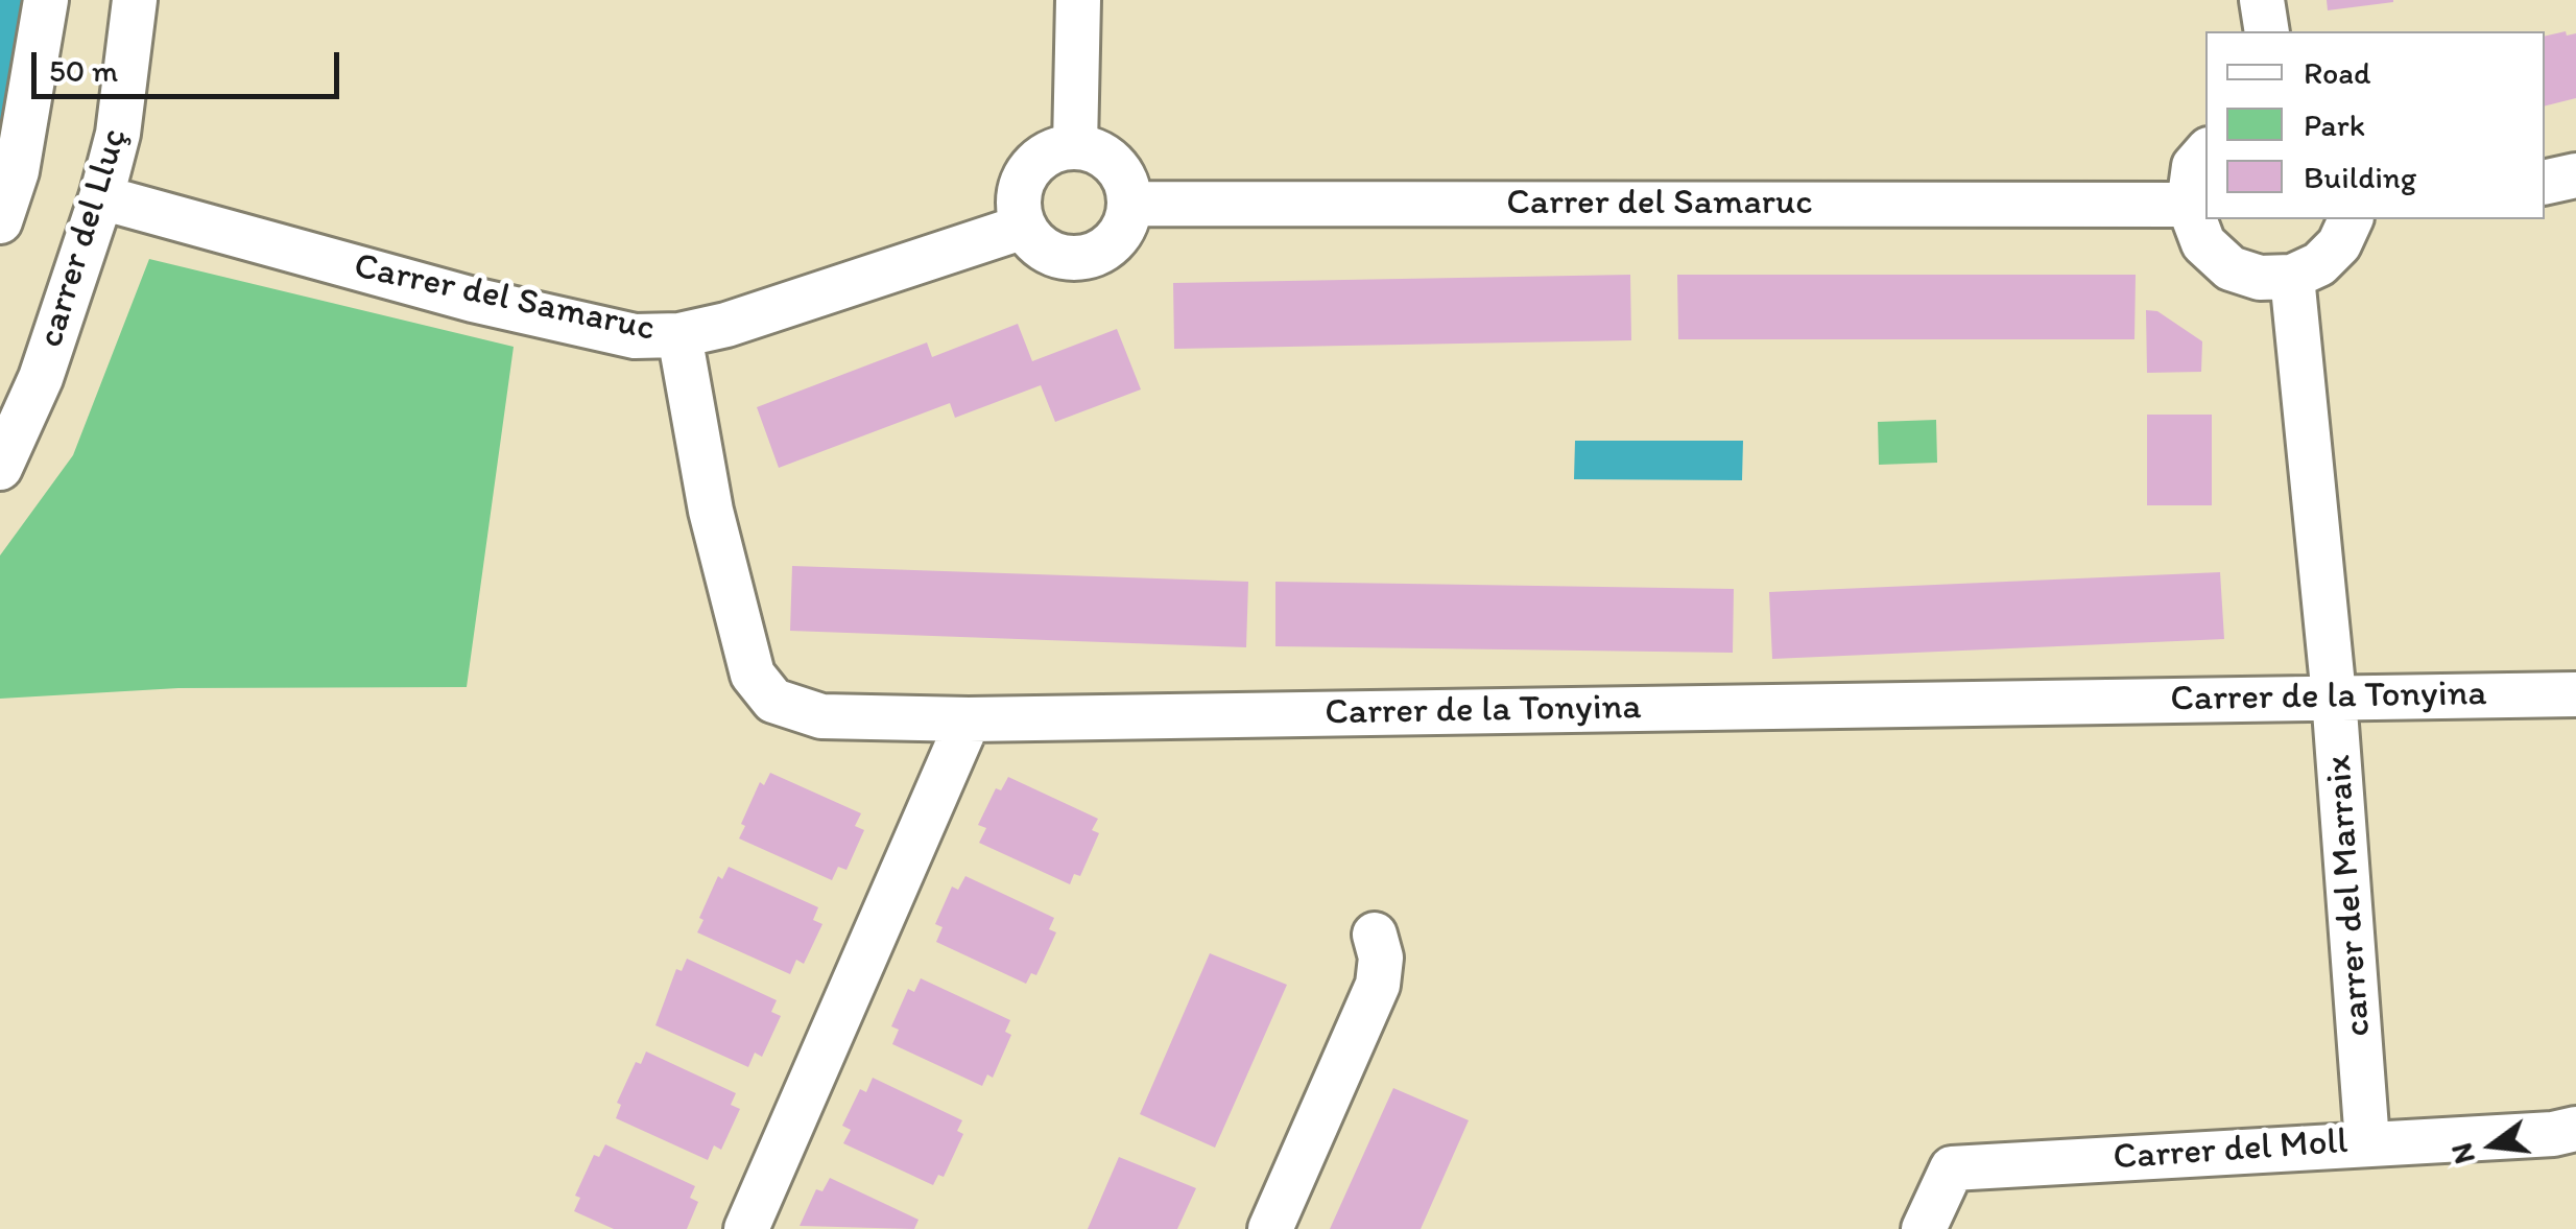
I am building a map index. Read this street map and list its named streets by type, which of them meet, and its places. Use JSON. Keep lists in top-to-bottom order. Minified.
{"streets":{"street":["Carrer del Samaruc","carrer del Lluç","Carrer de la Tonyina","carrer del Marraix","Carrer del Moll"]},"crossings":[["Carrer del Samaruc","carrer del Lluç"],["Carrer del Samaruc","Carrer de la Tonyina"],["Carrer de la Tonyina","carrer del Marraix"],["carrer del Marraix","Carrer del Moll"]],"legend":["Road","Park","Building"],"scale_bar":"50 m","north":"left"}
